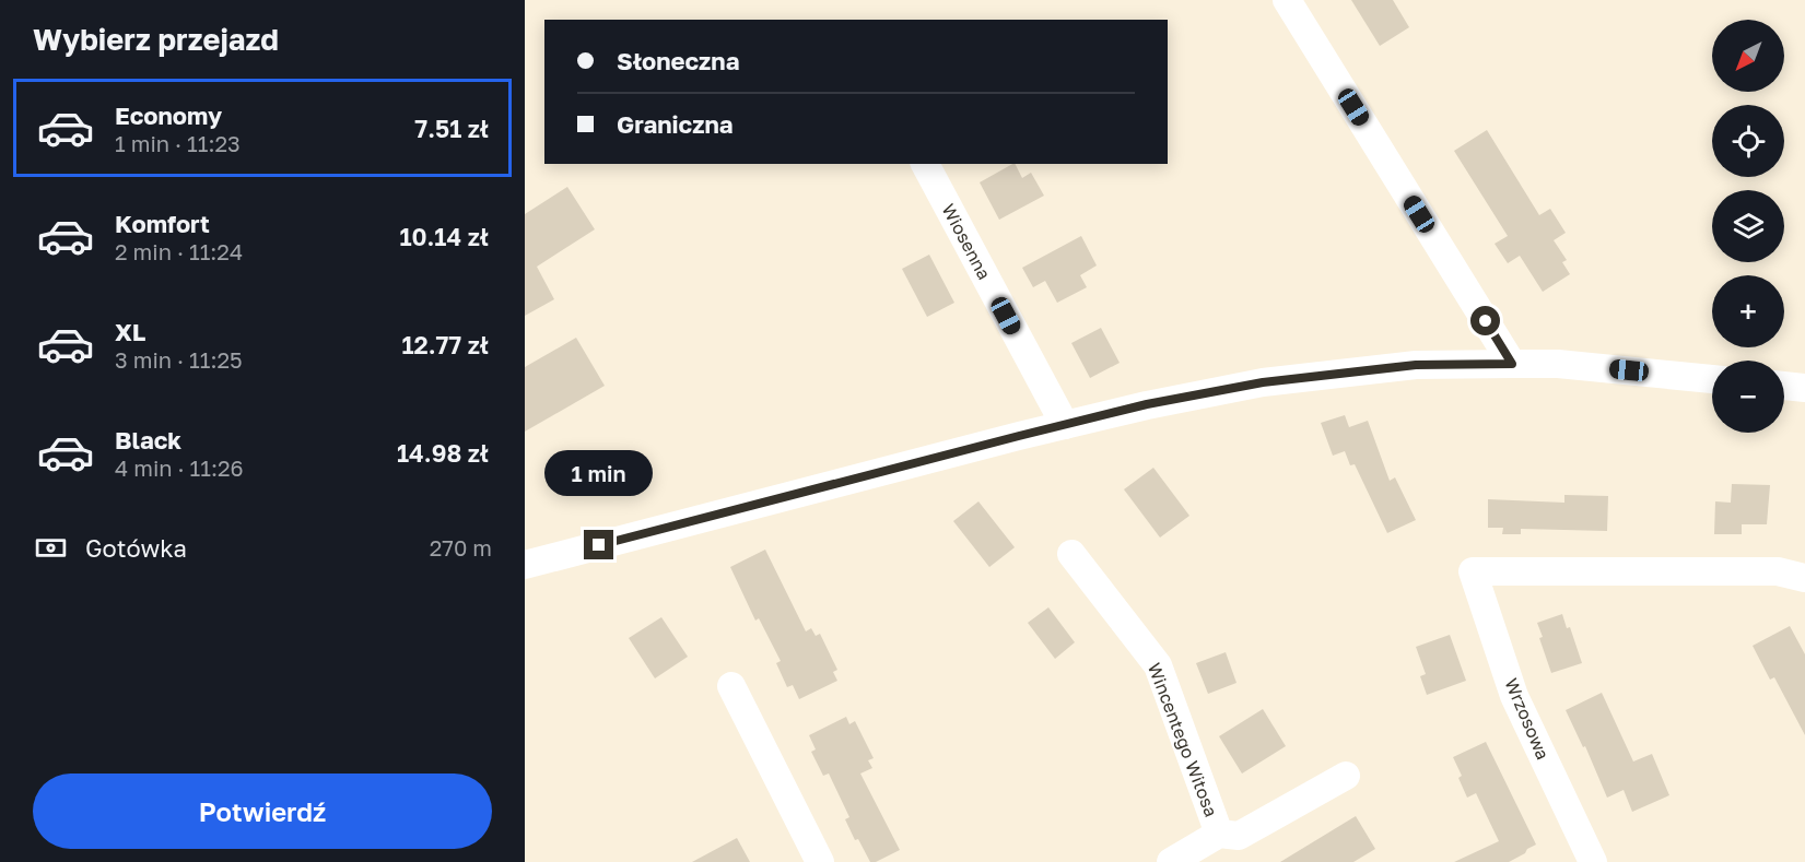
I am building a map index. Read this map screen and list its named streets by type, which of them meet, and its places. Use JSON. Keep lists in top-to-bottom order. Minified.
{"streets":{"street":["Wiosenna","Wrzosowa","Wincentego Witosa"]},"north":"bottom left","page":{"heading":"Wybierz przejazd","map_buttons":["+","−"],"banner":["Słoneczna","Graniczna"],"list":[{"name":"Economy","note":"1 min · 11:23","value":"7.51 zł"},{"name":"Komfort","note":"2 min · 11:24","value":"10.14 zł"},{"name":"XL","note":"3 min · 11:25","value":"12.77 zł"},{"name":"Black","note":"4 min · 11:26","value":"14.98 zł"}],"bubble":"1 min","pay":["Gotówka","270 m"],"buttons":"Potwierdź"}}
